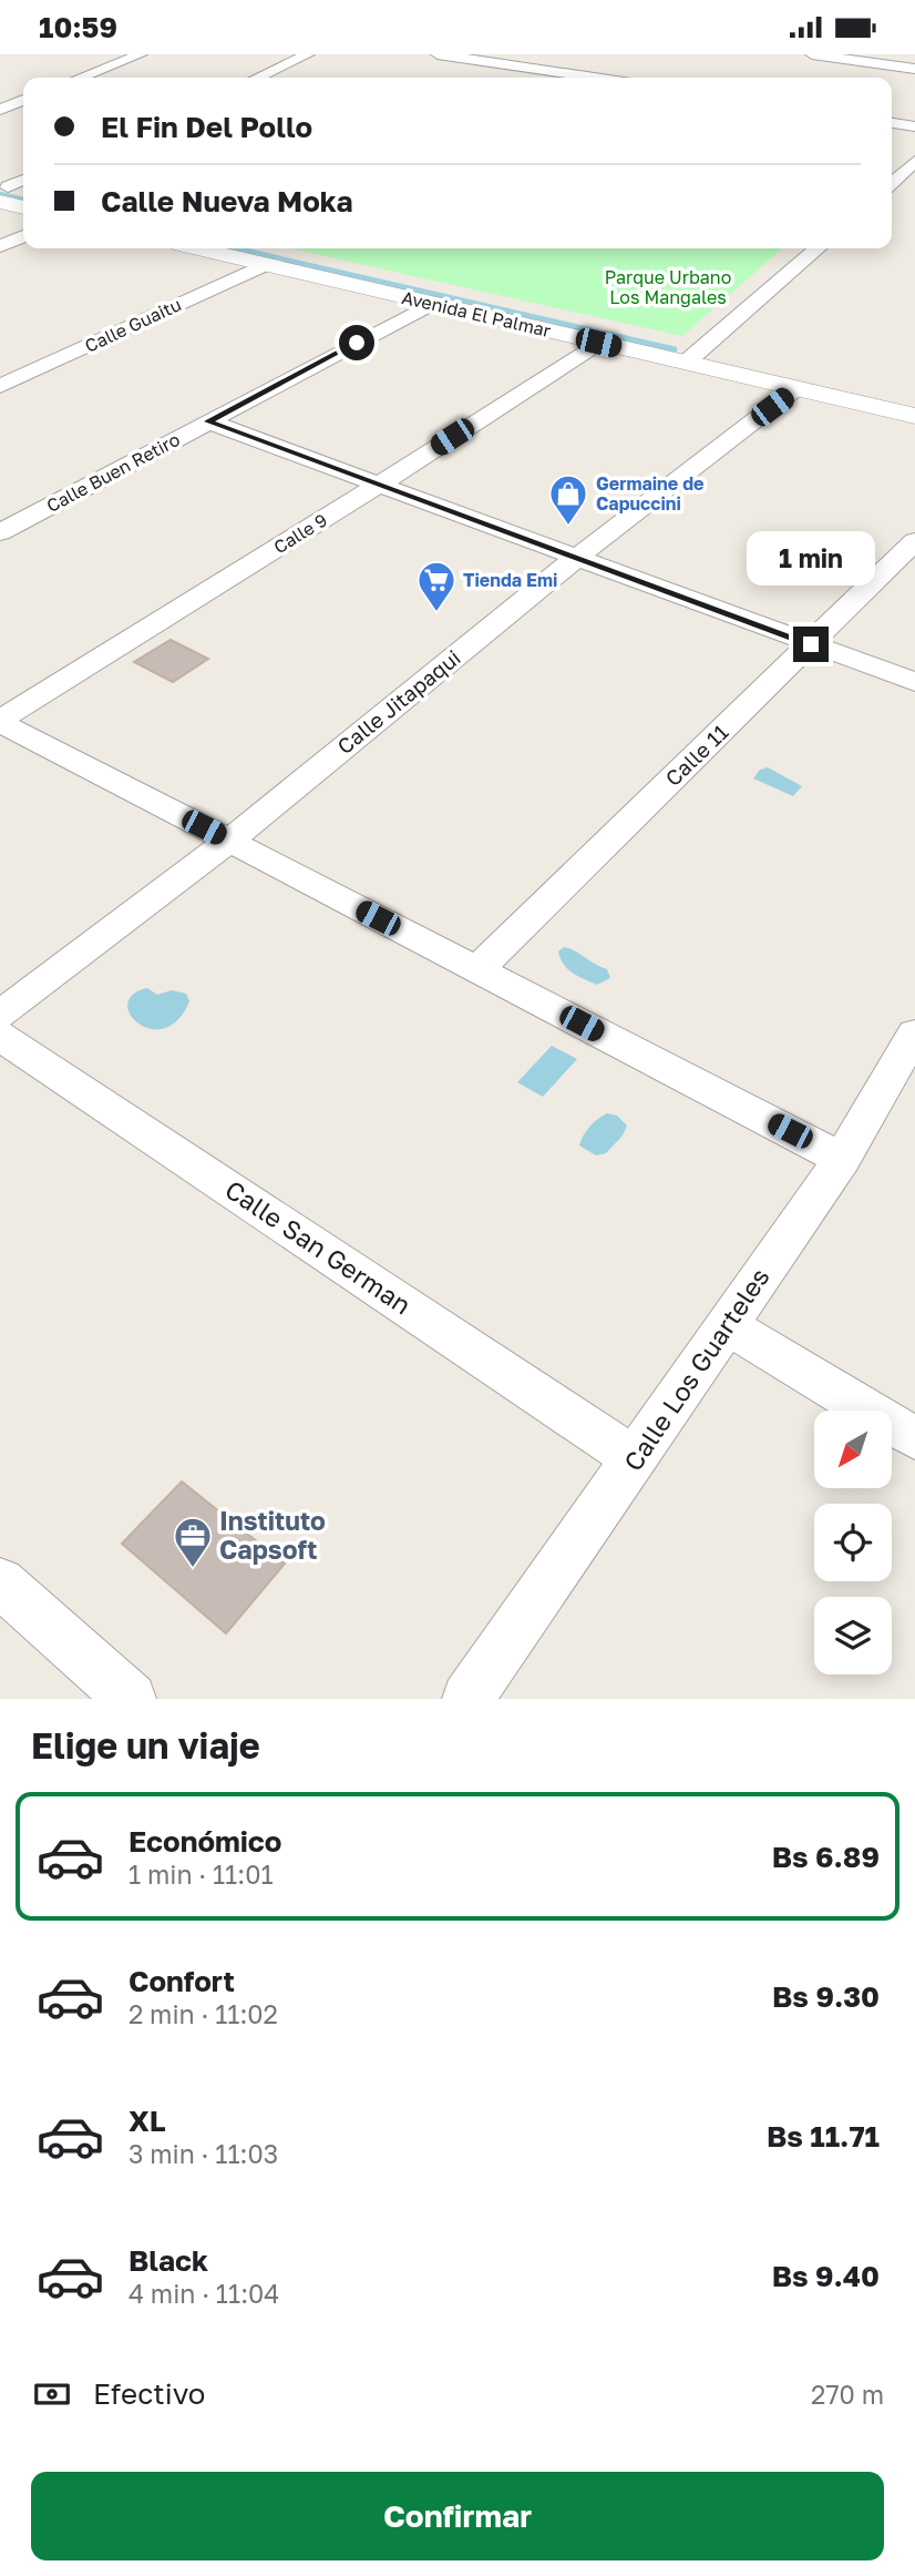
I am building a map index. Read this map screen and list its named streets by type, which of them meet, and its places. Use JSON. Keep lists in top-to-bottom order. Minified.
{"streets":{"street":["Avenida El Palmar","Calle Guaitu","Calle Buen Retiro","Calle 9","Calle Jitapaqui","Calle 11","Calle San German","Calle Los Guarteles"]},"crossings":[["Avenida El Palmar","Calle Guaitu"],["Avenida El Palmar","Calle Buen Retiro"],["Avenida El Palmar","Calle 9"],["Avenida El Palmar","Calle Jitapaqui"],["Calle San German","Calle Los Guarteles"]],"parks":["Parque Urbano Los Mangales"],"places":{"shop":["Germaine de Capuccini"],"supermarket":["Tienda Emi"],"office":["Instituto Capsoft"]},"north":"bottom left","page":{"status":"10:59","banner":["El Fin Del Pollo","Calle Nueva Moka"],"bubble":"1 min","heading":"Elige un viaje","list":[{"name":"Económico","note":"1 min · 11:01","value":"Bs 6.89"},{"name":"Confort","note":"2 min · 11:02","value":"Bs 9.30"},{"name":"XL","note":"3 min · 11:03","value":"Bs 11.71"},{"name":"Black","note":"4 min · 11:04","value":"Bs 9.40"}],"pay":["Efectivo","270 m"],"buttons":"Confirmar"}}
